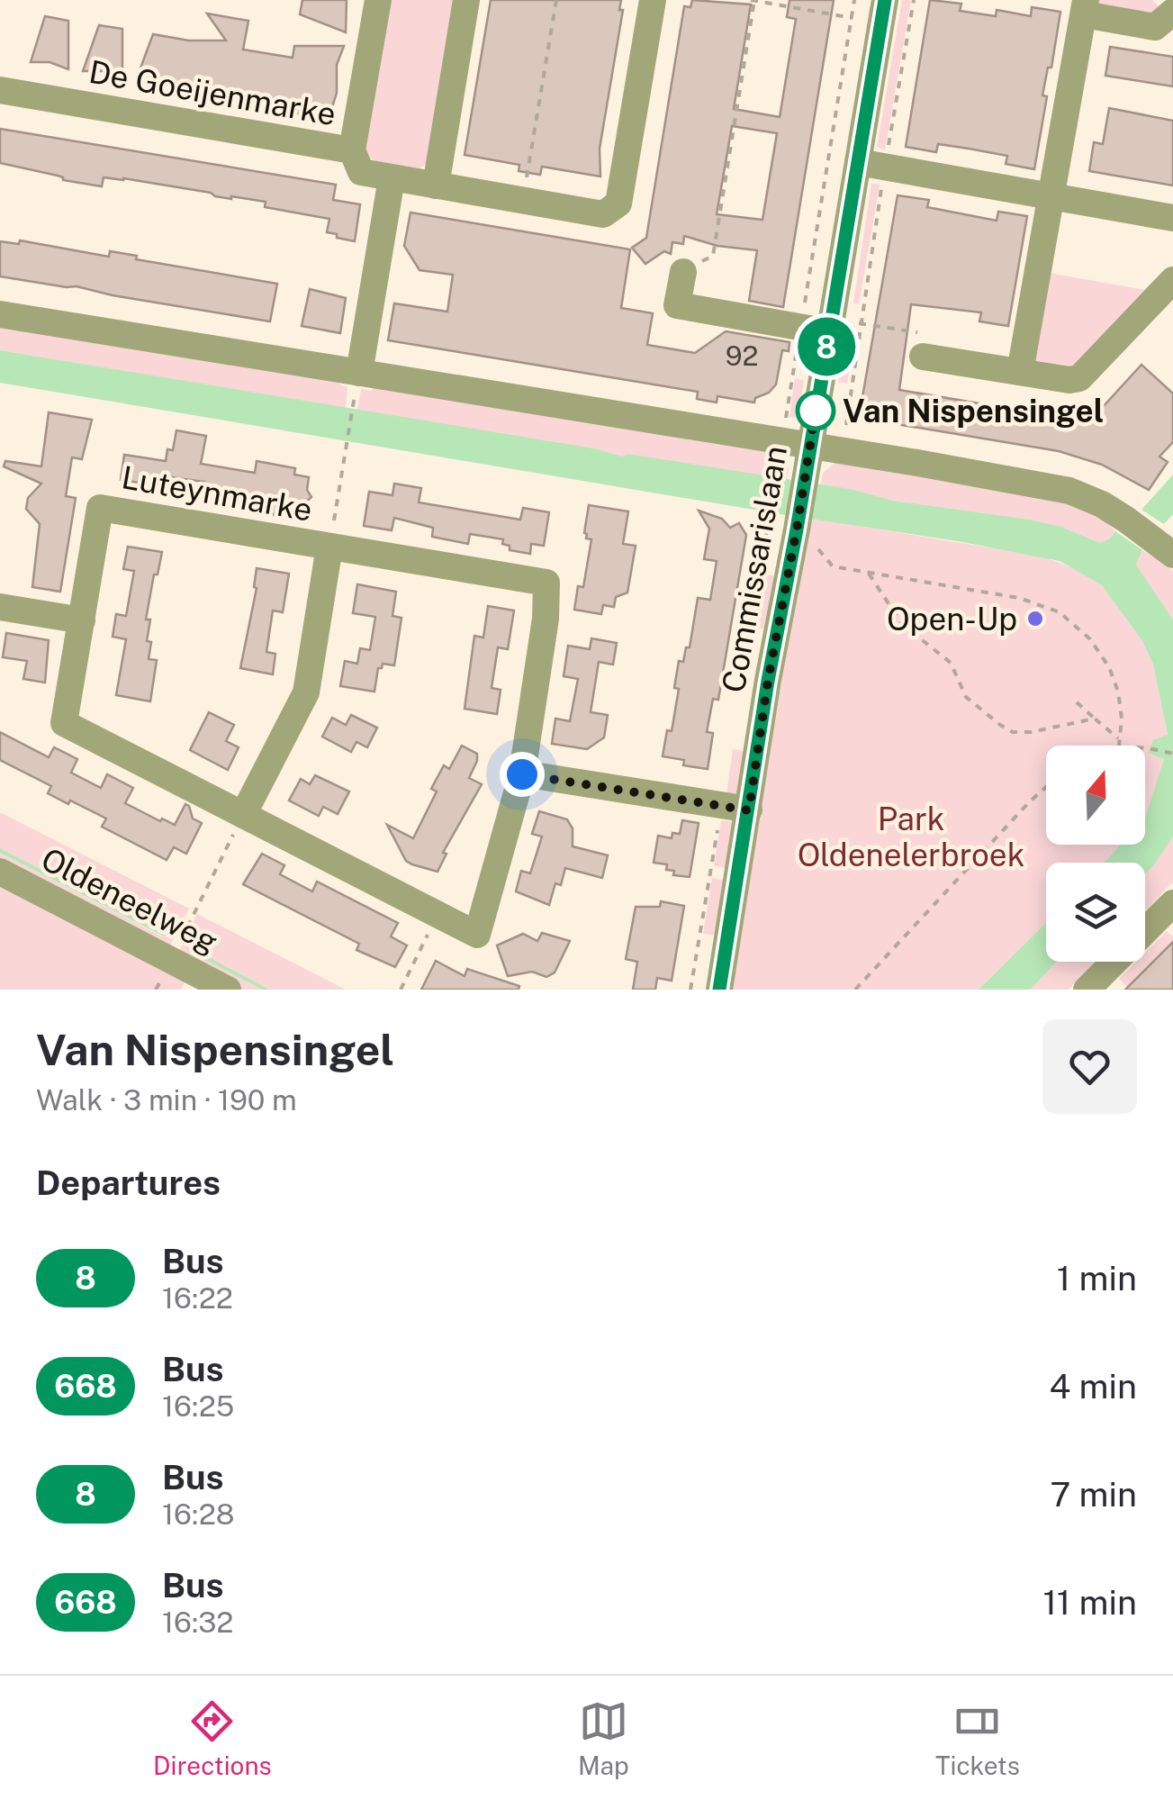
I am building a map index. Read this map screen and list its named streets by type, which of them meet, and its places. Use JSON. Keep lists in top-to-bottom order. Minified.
{"streets":{"street":["De Goeijenmarke","Luteynmarke","Commissarislaan","Oldeneelweg"]},"parks":["Park Oldenelerbroek"],"places":["Van Nispensingel","Open-Up"],"lines":["bus line 8"],"house_numbers":["92"],"north":"top","page":{"on_map":"8","heading":[["Van Nispensingel","Walk · 3 min · 190 m"],"Departures"],"list":[{"mark":"8","name":"Bus","note":"16:22","value":"1 min"},{"mark":"668","name":"Bus","note":"16:25","value":"4 min"},{"mark":"8","name":"Bus","note":"16:28","value":"7 min"},{"mark":"668","name":"Bus","note":"16:32","value":"11 min"}],"tabs":["Directions","Map","Tickets"]}}
